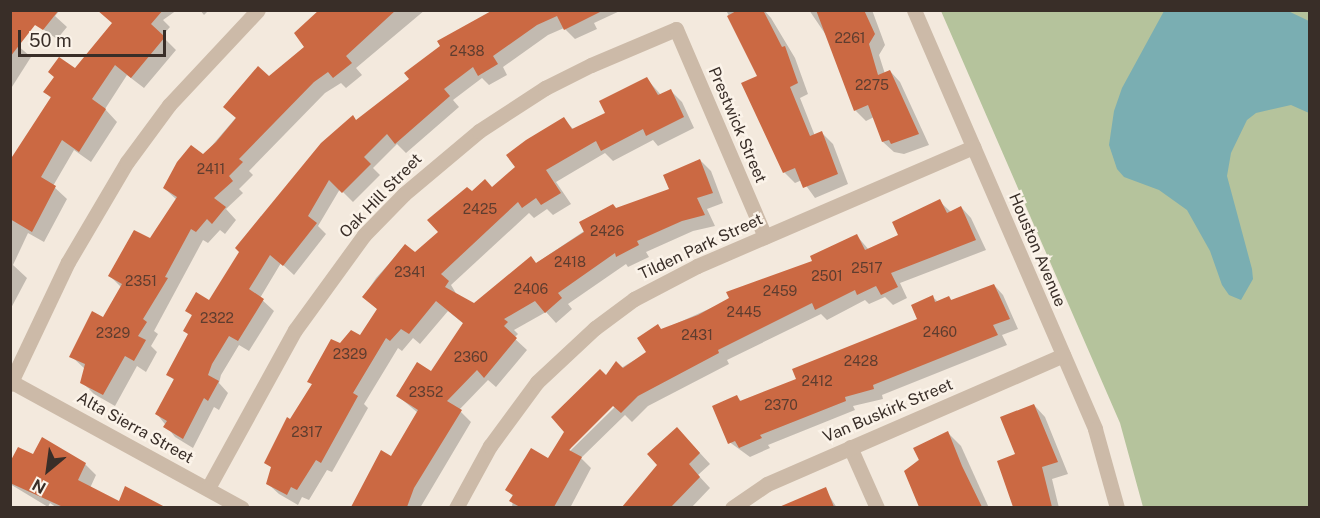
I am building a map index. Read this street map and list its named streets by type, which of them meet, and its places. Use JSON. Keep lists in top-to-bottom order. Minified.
{"streets":{"street":["Prestwick Street","Oak Hill Street","Tilden Park Street","Houston Avenue","Van Buskirk Street","Alta Sierra Street"]},"crossings":[["Prestwick Street","Oak Hill Street"],["Prestwick Street","Tilden Park Street"],["Oak Hill Street","Alta Sierra Street"],["Tilden Park Street","Houston Avenue"],["Houston Avenue","Van Buskirk Street"]],"house_numbers":["2261","2438","2275","2411","2425","2426","2418","2517","2341","2501","2351","2406","2459","2445","2322","2460","2329","2431","2329","2360","2428","2412","2352","2370","2317"],"scale_bar":"50 m","north":"bottom left"}
